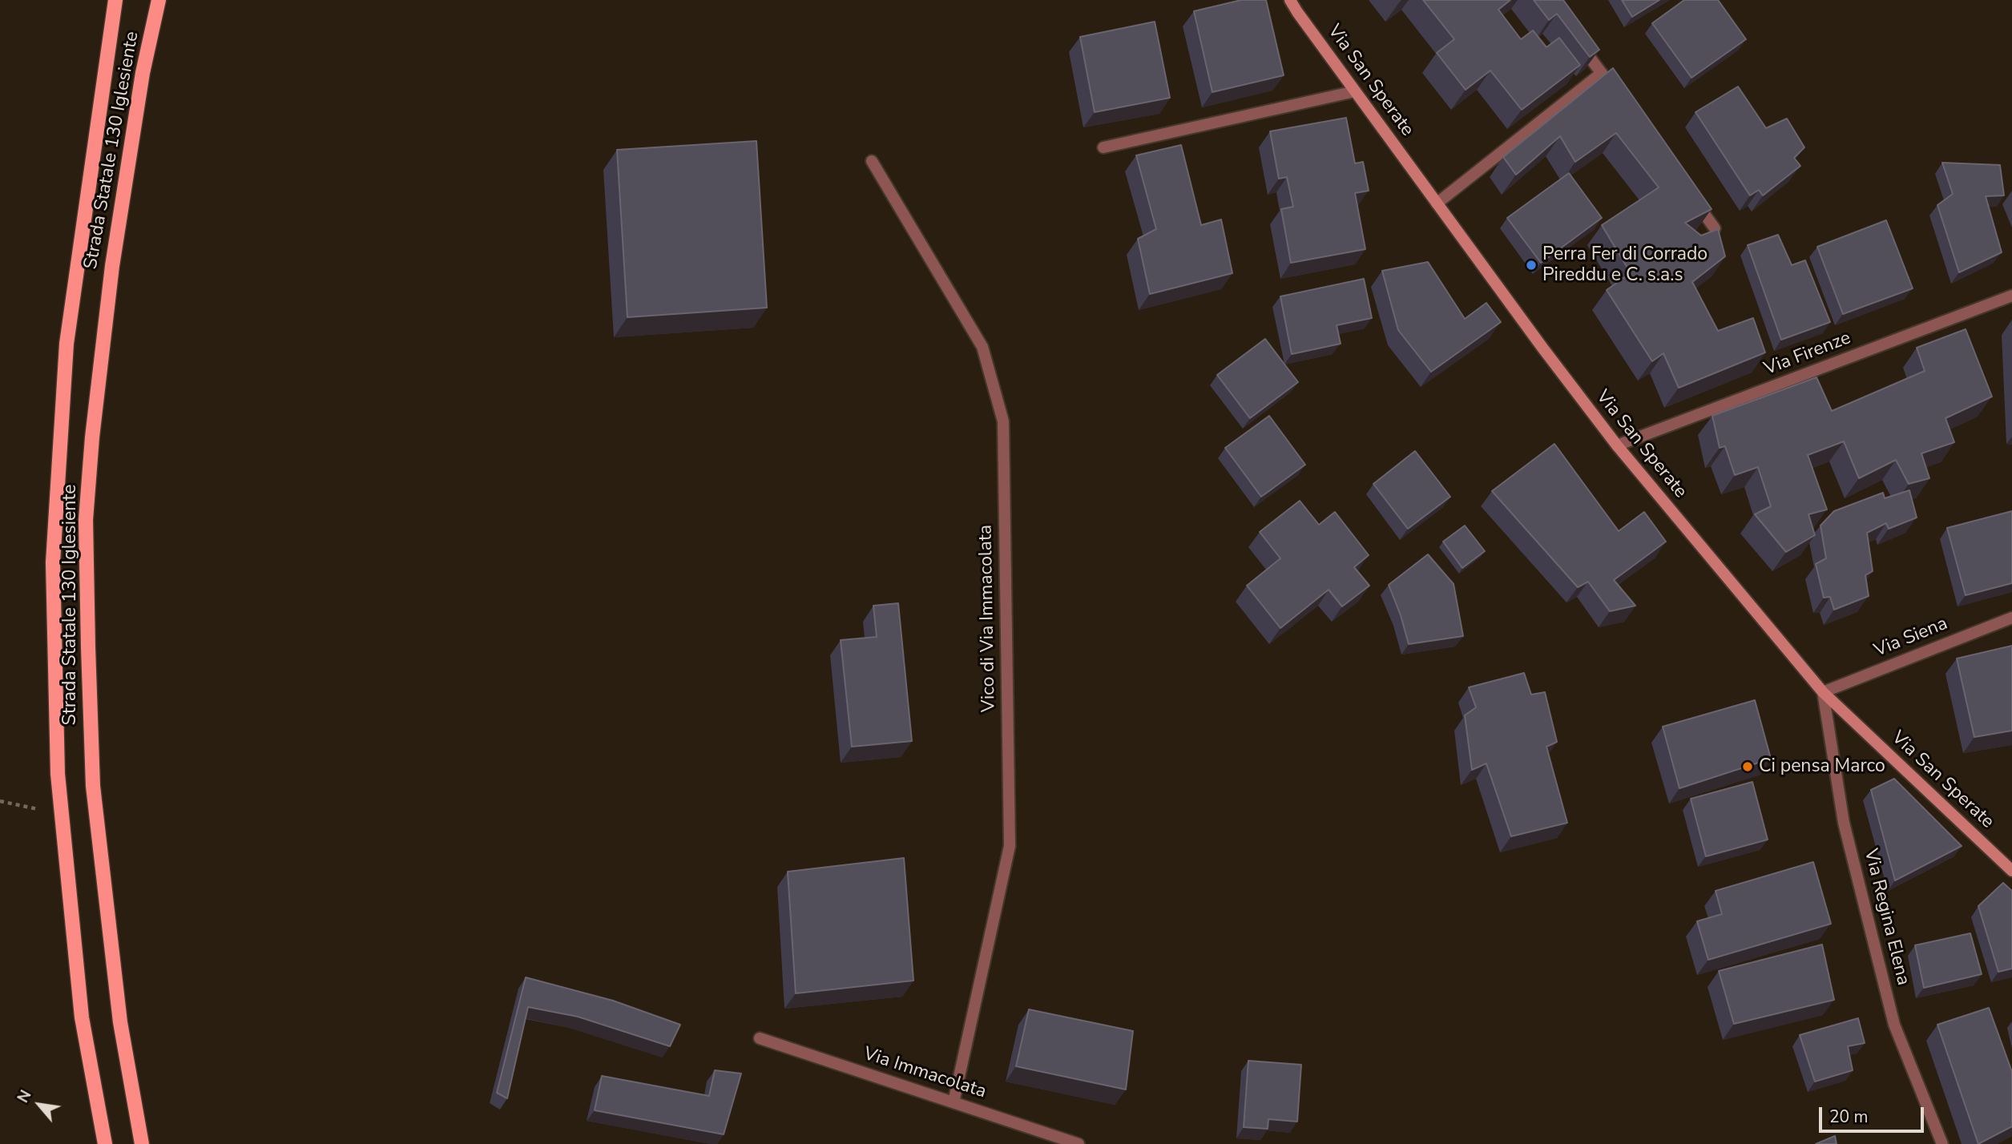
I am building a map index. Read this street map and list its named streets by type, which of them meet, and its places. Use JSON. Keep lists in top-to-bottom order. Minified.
{"streets":{"main road":["Strada Statale 130 Iglesiente"],"street":["Via San Sperate","Via Firenze","Vico di Via Immacolata","Via Siena","Via Regina Elena","Via Immacolata"]},"crossings":[["Via San Sperate","Via Firenze"],["Via San Sperate","Via Siena"],["Via San Sperate","Via Regina Elena"],["Vico di Via Immacolata","Via Immacolata"],["Via Siena","Via Regina Elena"]],"places":["Perra Fer di Corrado Pireddu e C. s.a.s","Ci pensa Marco"],"scale_bar":"20 m","north":"top left"}
